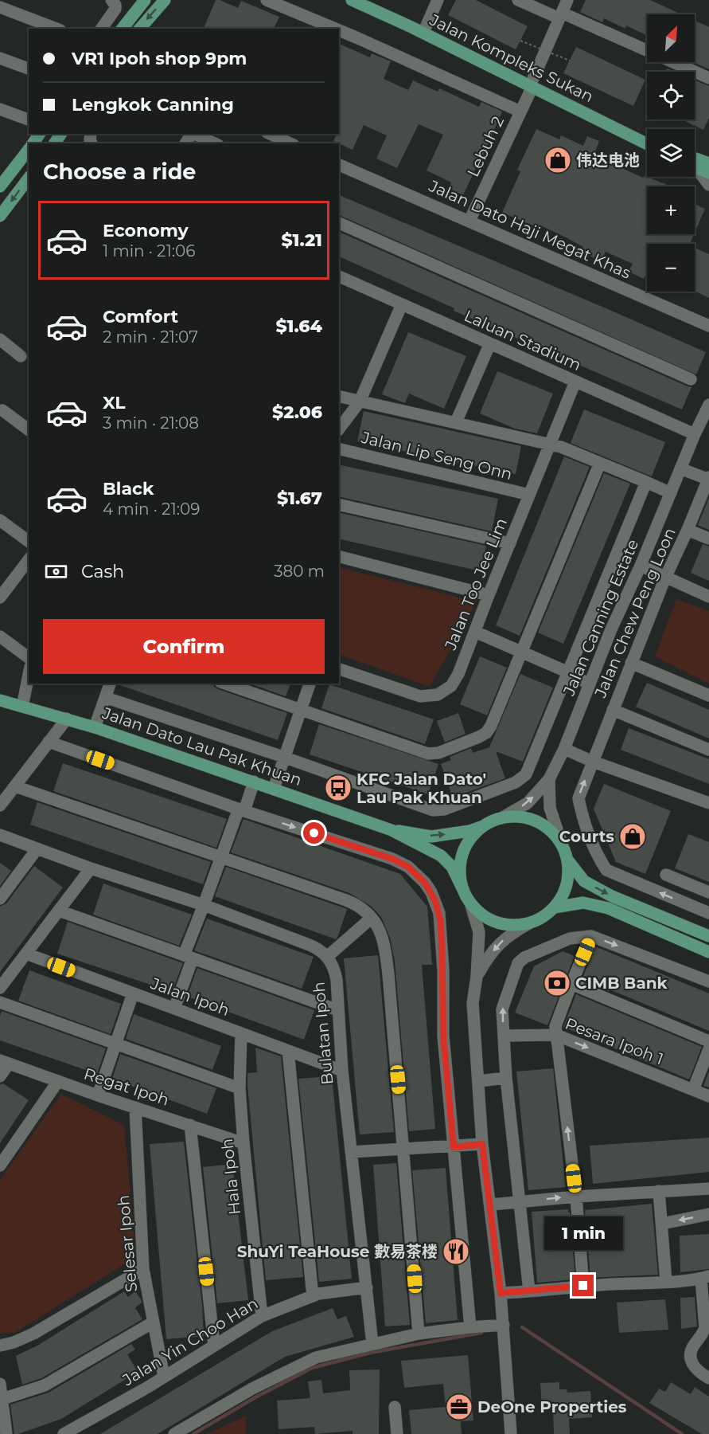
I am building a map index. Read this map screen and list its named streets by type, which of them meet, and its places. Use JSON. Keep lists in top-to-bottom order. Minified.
{"streets":{"main road":["Jalan Kompleks Sukan","Jalan Dato Lau Pak Khuan"],"street":["Lebuh 2","Jalan Dato Haji Megat Khas","Laluan Stadium","Jalan Lip Seng Onn","Jalan Too Jee Lim","Jalan Chew Peng Loon","Jalan Canning Estate","Jalan Ipoh","Bulatan Ipoh","Pesara Ipoh 1","Regat Ipoh","Hala Ipoh","Selesar Ipoh","Jalan Yin Choo Han"]},"crossings":[["Jalan Kompleks Sukan","Lebuh 2"],["Lebuh 2","Jalan Dato Haji Megat Khas"],["Laluan Stadium","Jalan Too Jee Lim"],["Laluan Stadium","Jalan Canning Estate"],["Jalan Lip Seng Onn","Jalan Too Jee Lim"],["Jalan Canning Estate","Jalan Dato Lau Pak Khuan"],["Jalan Ipoh","Bulatan Ipoh"],["Jalan Ipoh","Hala Ipoh"],["Bulatan Ipoh","Jalan Yin Choo Han"],["Regat Ipoh","Hala Ipoh"],["Regat Ipoh","Selesar Ipoh"],["Hala Ipoh","Jalan Yin Choo Han"],["Selesar Ipoh","Jalan Yin Choo Han"]],"one_way":["Jalan Chew Peng Loon"],"places":{"shop":["伟达电池","Courts"],"bus stop":["KFC Jalan Dato' Lau Pak Khuan"],"bank":["CIMB Bank"],"restaurant":["ShuYi TeaHouse 數易茶楼"],"office":["DeOne Properties"]},"north":"top right","page":{"map_buttons":["+","−"],"banner":["VR1 Ipoh shop 9pm","Lengkok Canning"],"heading":"Choose a ride","list":[{"name":"Economy","note":"1 min · 21:06","value":"$1.21"},{"name":"Comfort","note":"2 min · 21:07","value":"$1.64"},{"name":"XL","note":"3 min · 21:08","value":"$2.06"},{"name":"Black","note":"4 min · 21:09","value":"$1.67"}],"pay":["Cash","380 m"],"buttons":"Confirm","bubble":"1 min"}}
